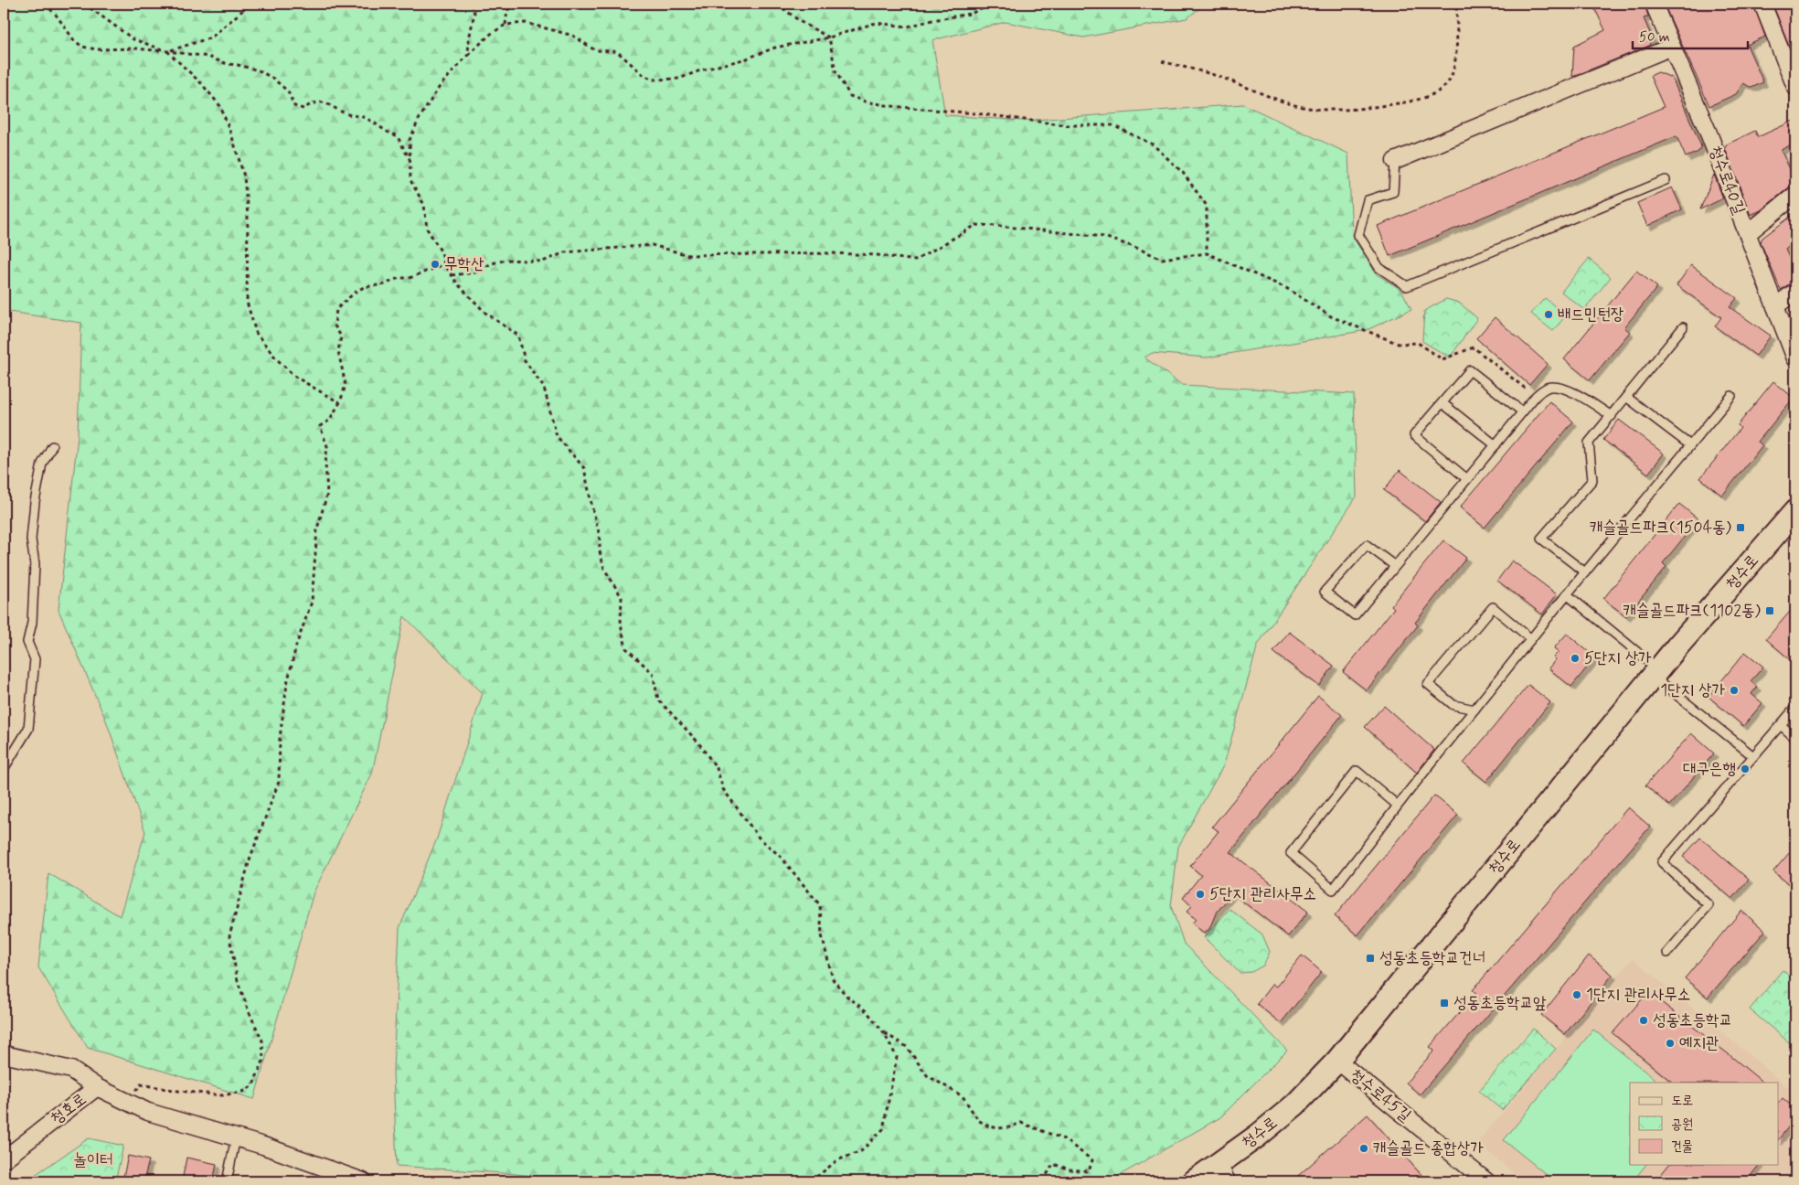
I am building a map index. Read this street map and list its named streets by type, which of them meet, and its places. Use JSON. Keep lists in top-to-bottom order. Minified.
{"streets":{"main road":["청수로"],"street":["청수로40길","청수로45길","청호로"]},"crossings":[["청수로","청수로45길"]],"parks":["놀이터"],"places":{"other":["무학산","배드민턴장","5단지 상가","1단지 상가","대구은행","5단지 관리사무소","1단지 관리사무소","성동초등학교","예지관","캐슬골드 종합상가"],"transit":["캐슬골드파크(1504동)","캐슬골드파크(1102동)","성동초등학교건너","성동초등학교앞"]},"legend":["도로","공원","건물"],"scale_bar":"50 m"}
